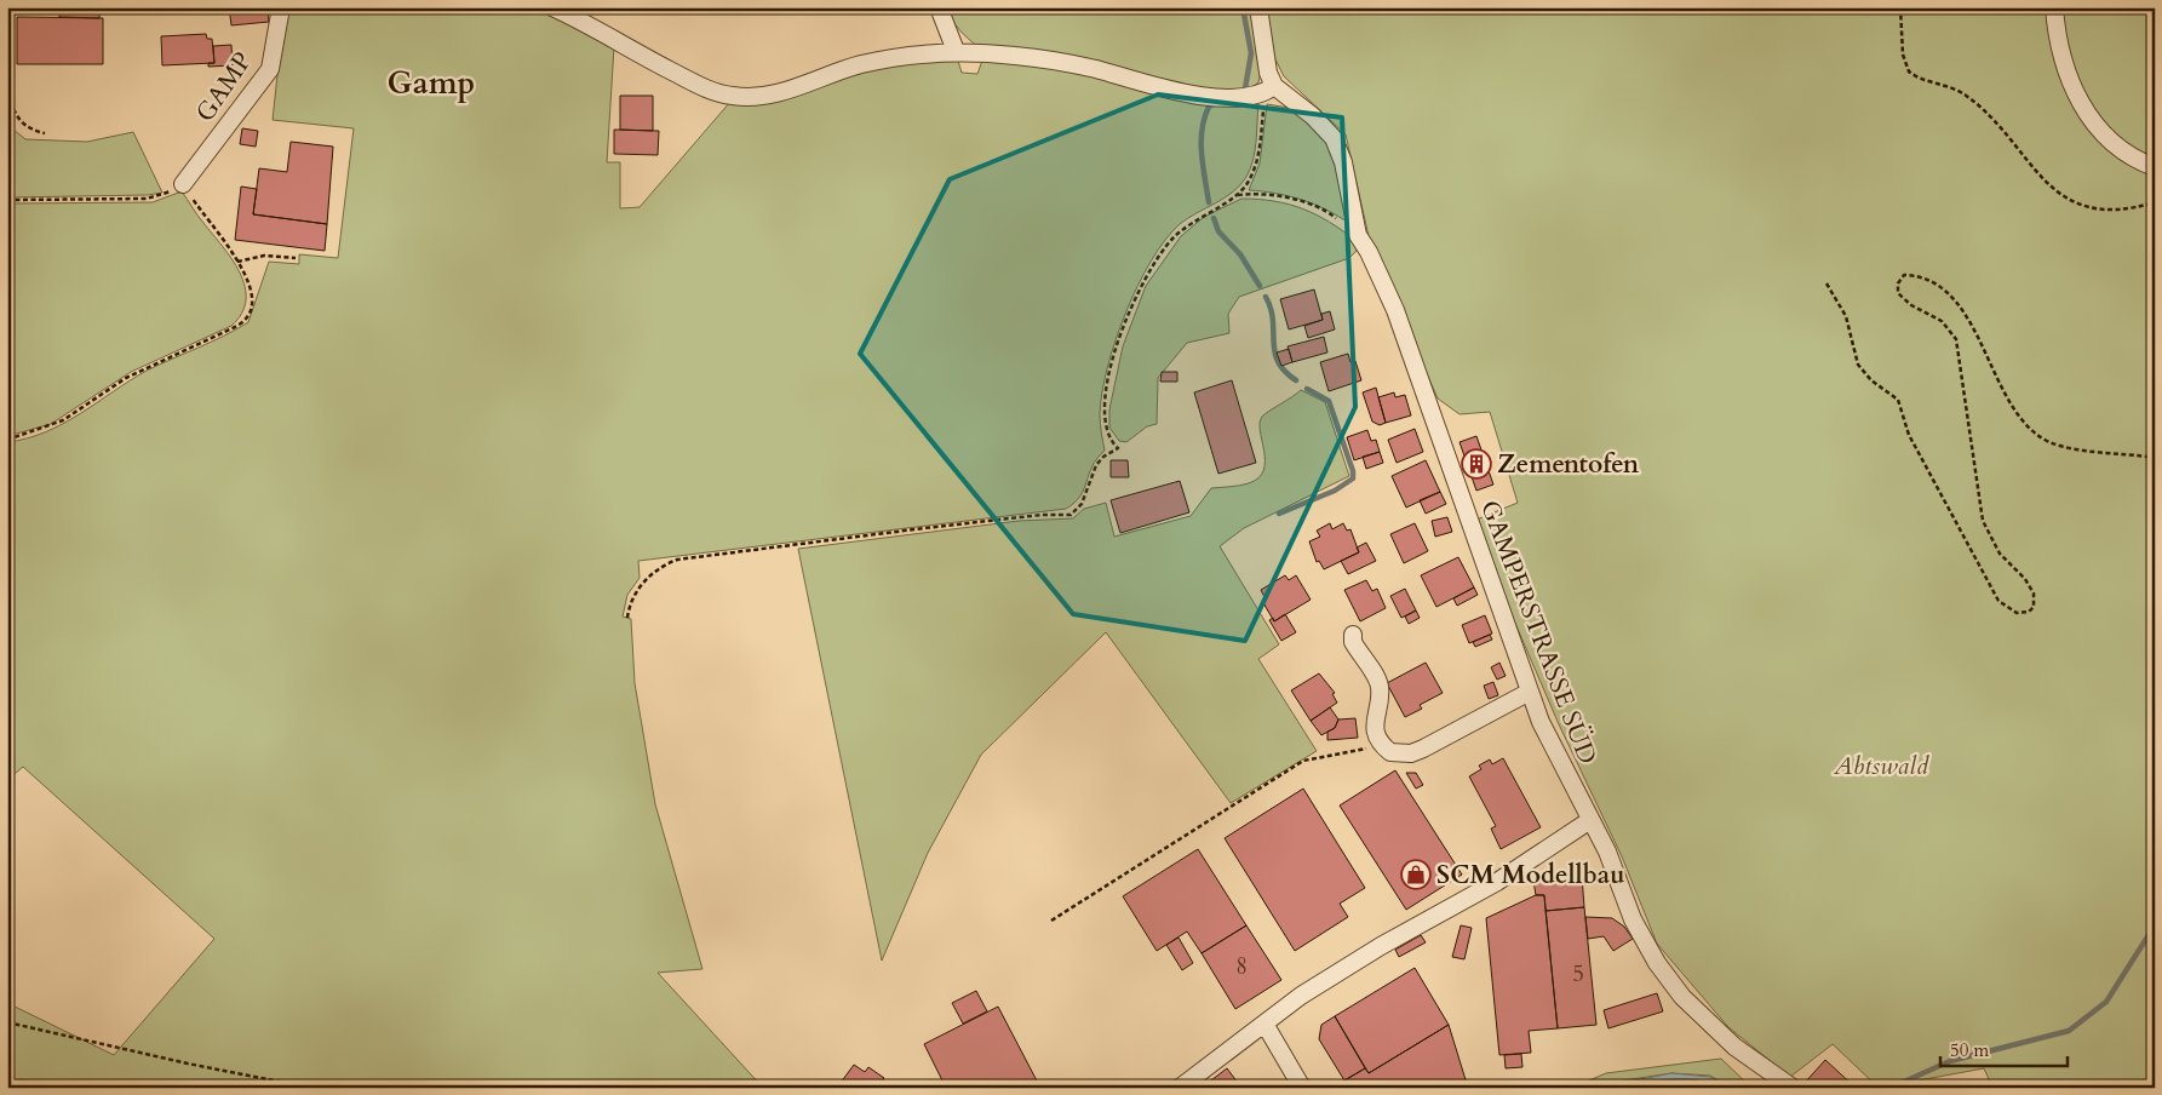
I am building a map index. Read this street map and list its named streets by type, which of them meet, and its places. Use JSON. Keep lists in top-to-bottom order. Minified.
{"streets":{"street":["GAMP","GAMPERSTRASSE SÜD"]},"districts":["Gamp"],"parks":["Abtswald"],"places":{"building":["Zementofen"],"shop":["SCM Modellbau"]},"house_numbers":["8","5"],"scale_bar":"50 m"}
